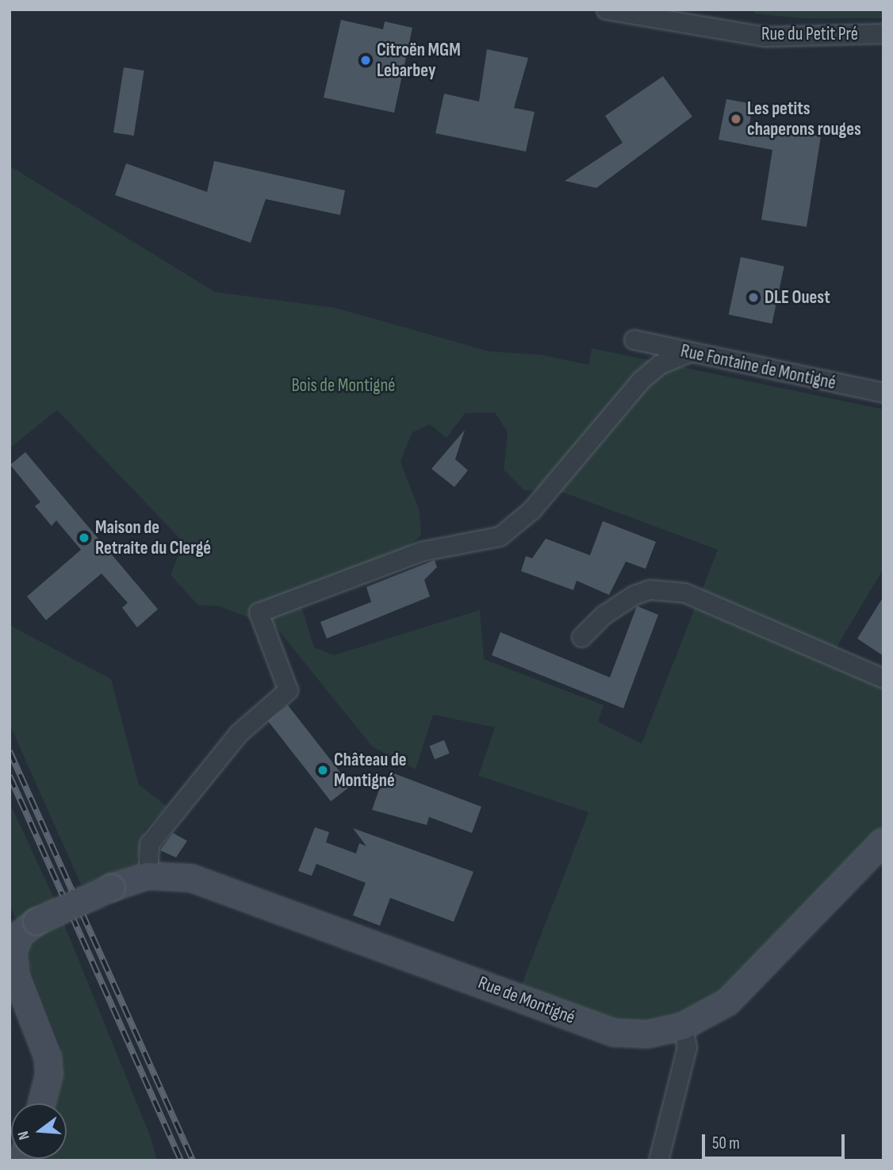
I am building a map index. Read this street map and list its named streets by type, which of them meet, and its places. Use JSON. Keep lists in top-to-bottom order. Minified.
{"streets":{"street":["Rue du Petit Pré","Rue Fontaine de Montigné","Rue de Montigné"]},"parks":["Bois de Montigné"],"places":["Citroën MGM Lebarbey","Les petits chaperons rouges","DLE Ouest","Maison de Retraite du Clergé","Château de Montigné"],"scale_bar":"50 m","north":"left"}
